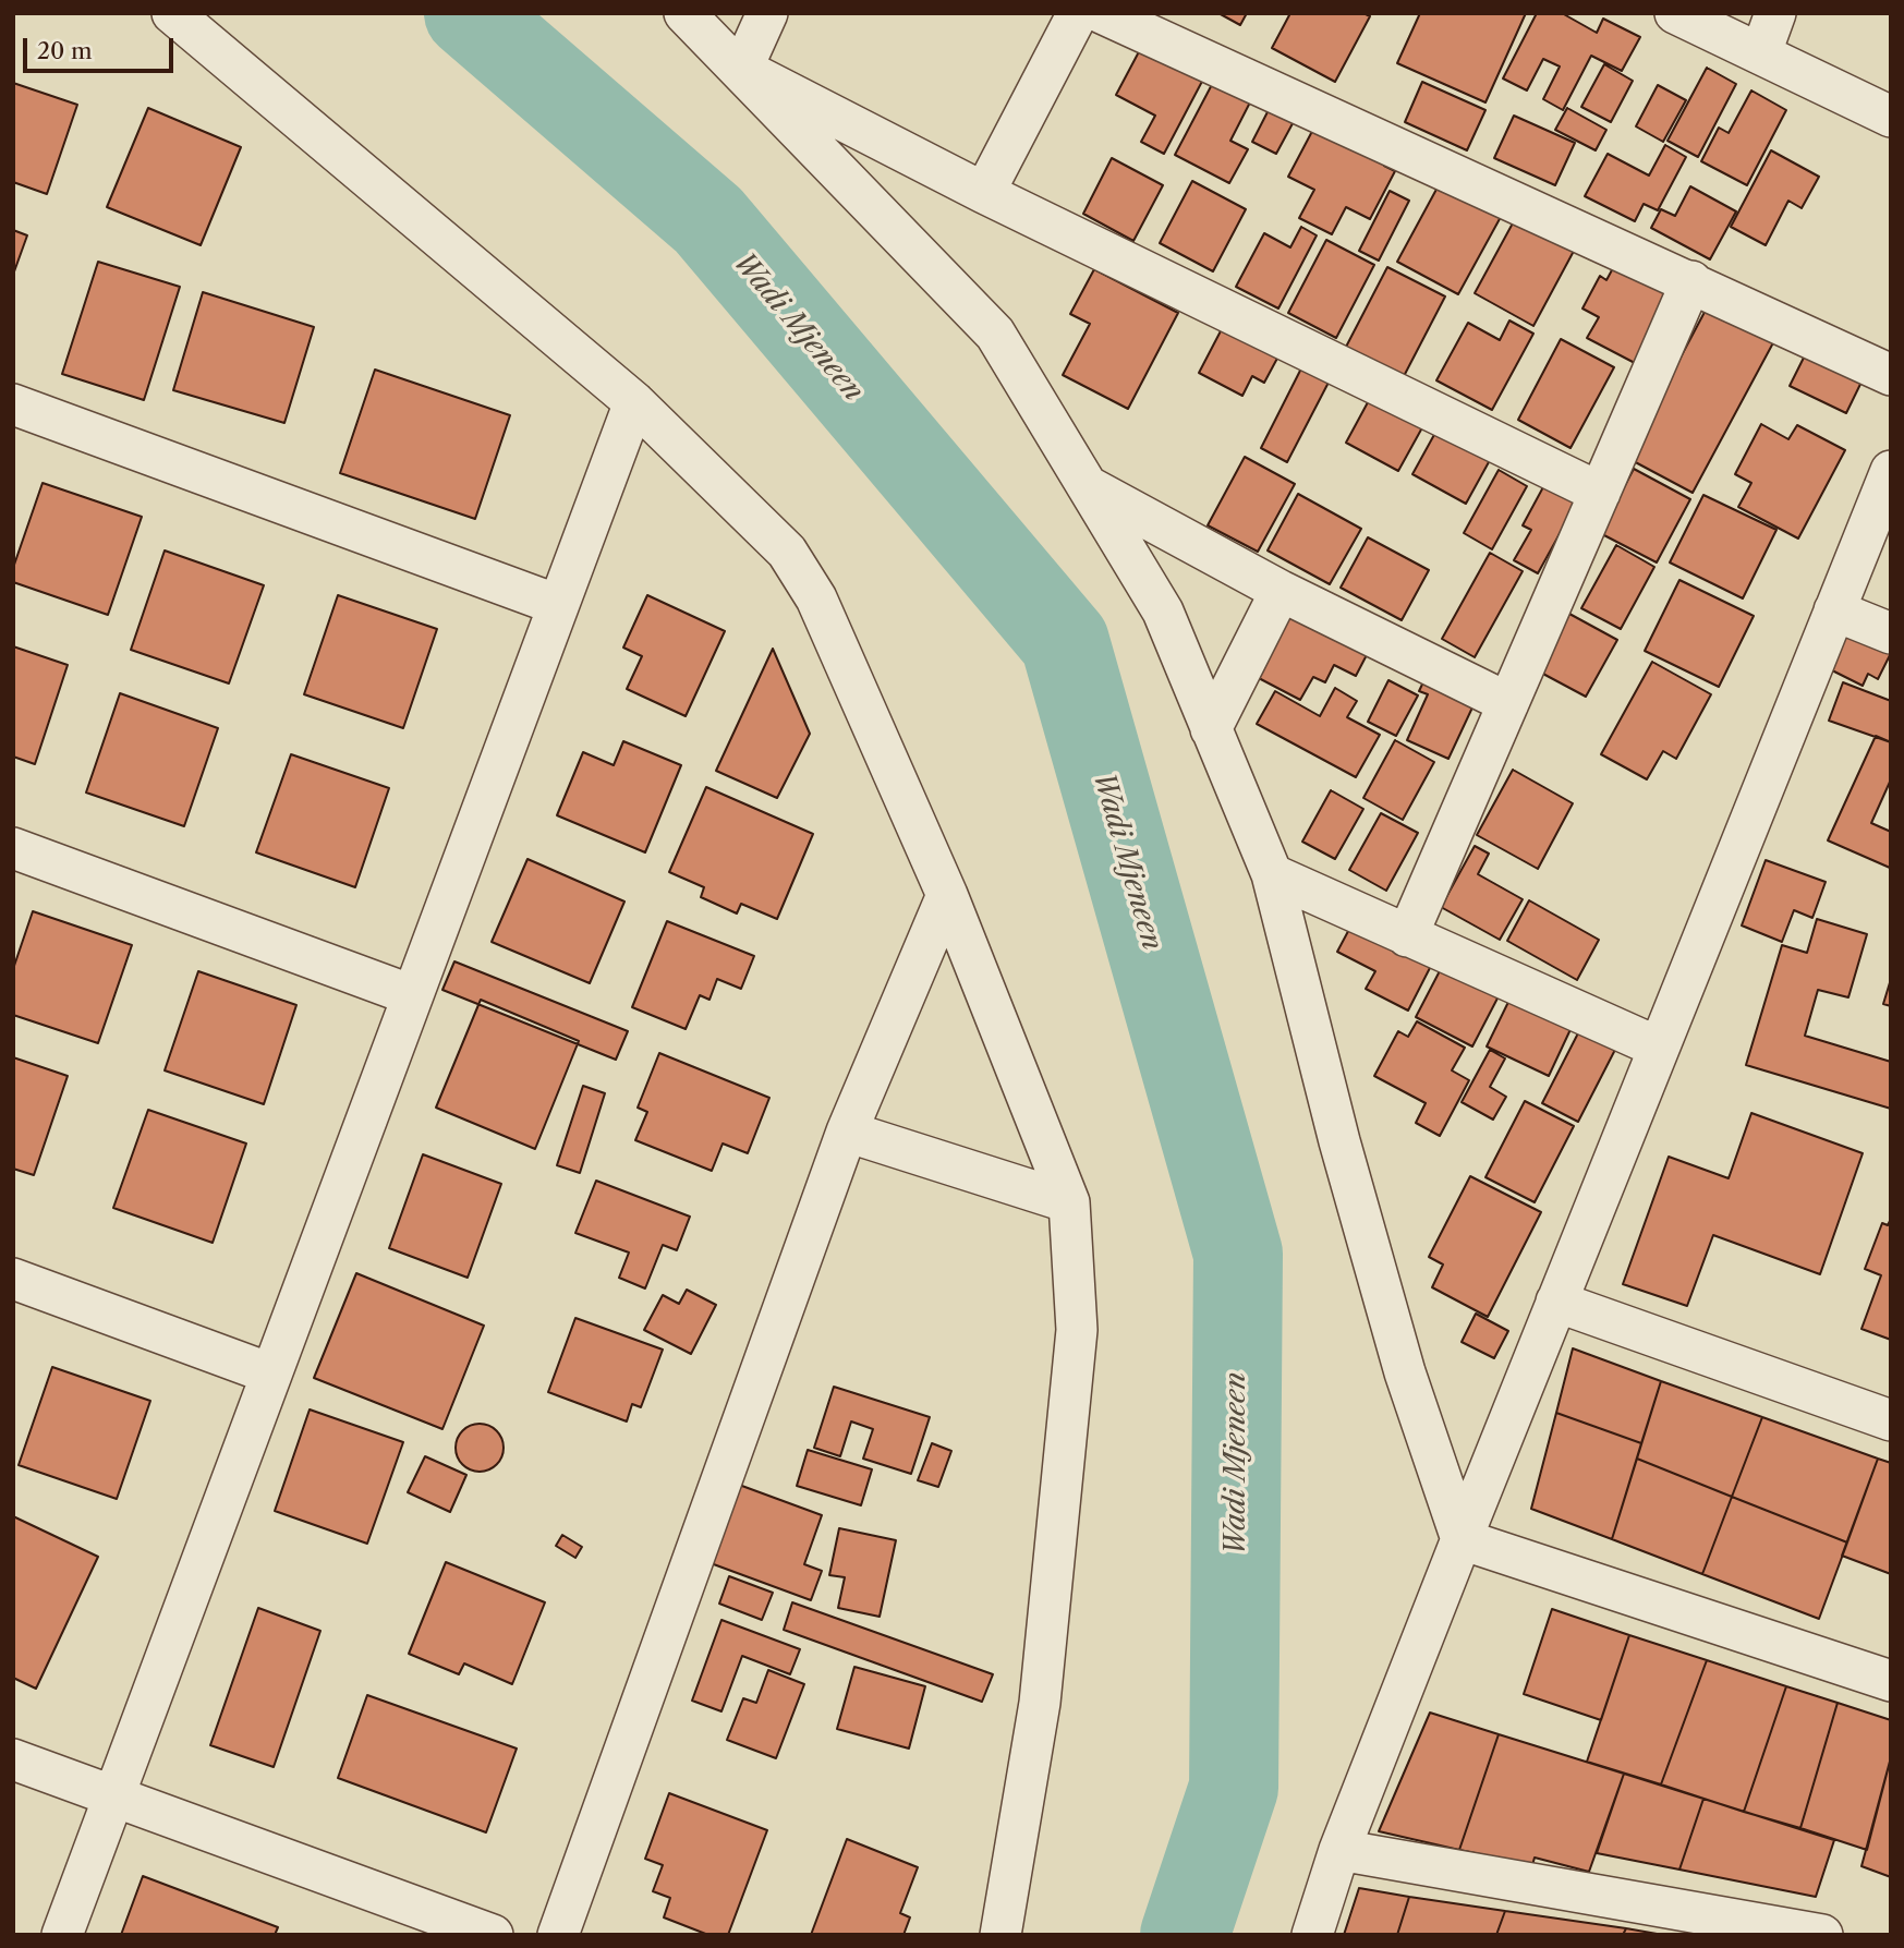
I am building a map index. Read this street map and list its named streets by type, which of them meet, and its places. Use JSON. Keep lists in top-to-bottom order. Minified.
{"water":["Wadi Mjeneen"],"scale_bar":"20 m"}
